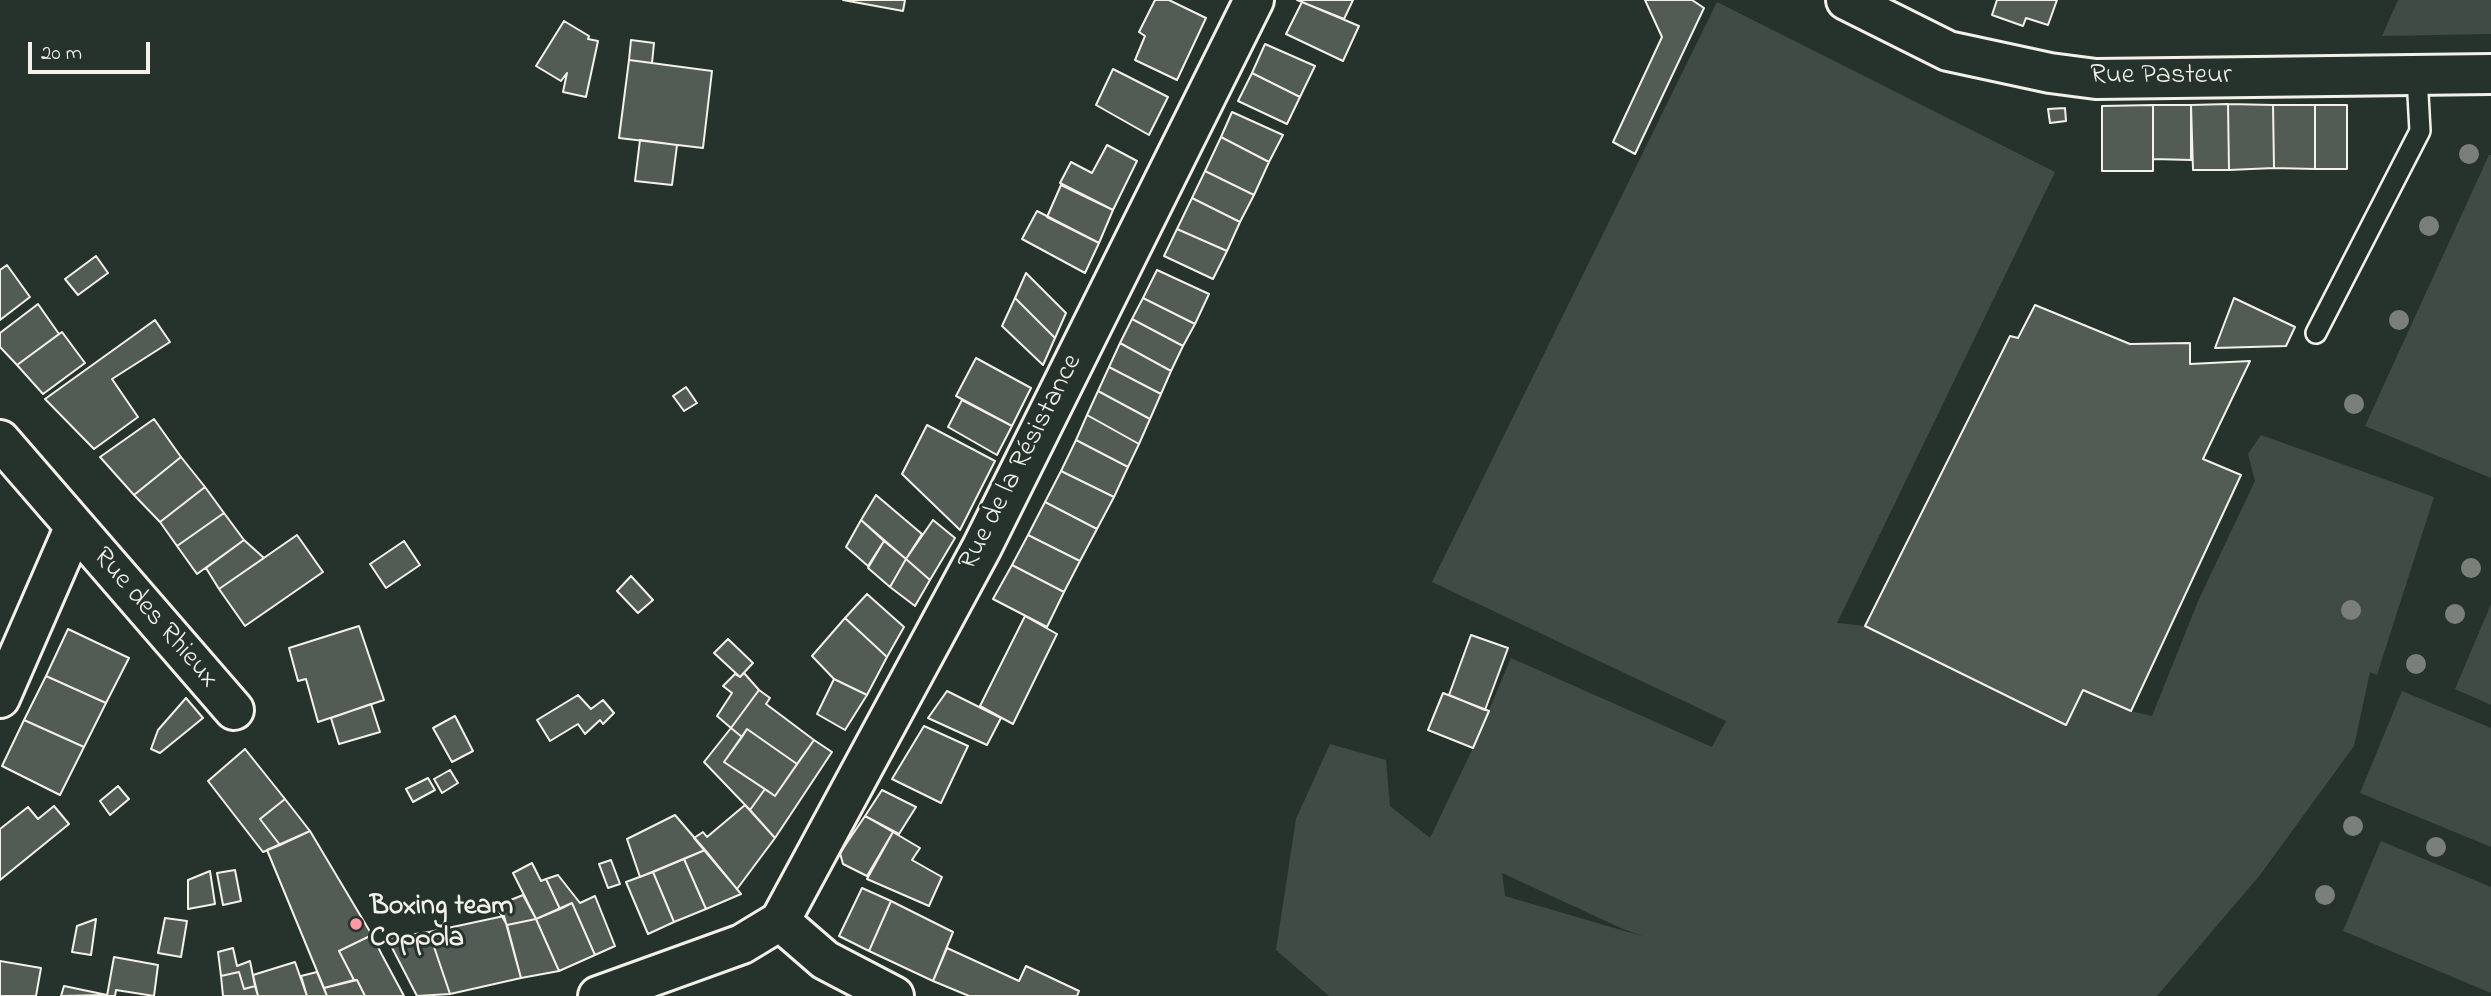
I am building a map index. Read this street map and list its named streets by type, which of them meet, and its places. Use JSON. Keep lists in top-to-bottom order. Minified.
{"streets":{"street":["Rue Pasteur","Rue de la Résistance","Rue des Rhieux"]},"places":["Boxing team Coppola"],"scale_bar":"20 m"}
